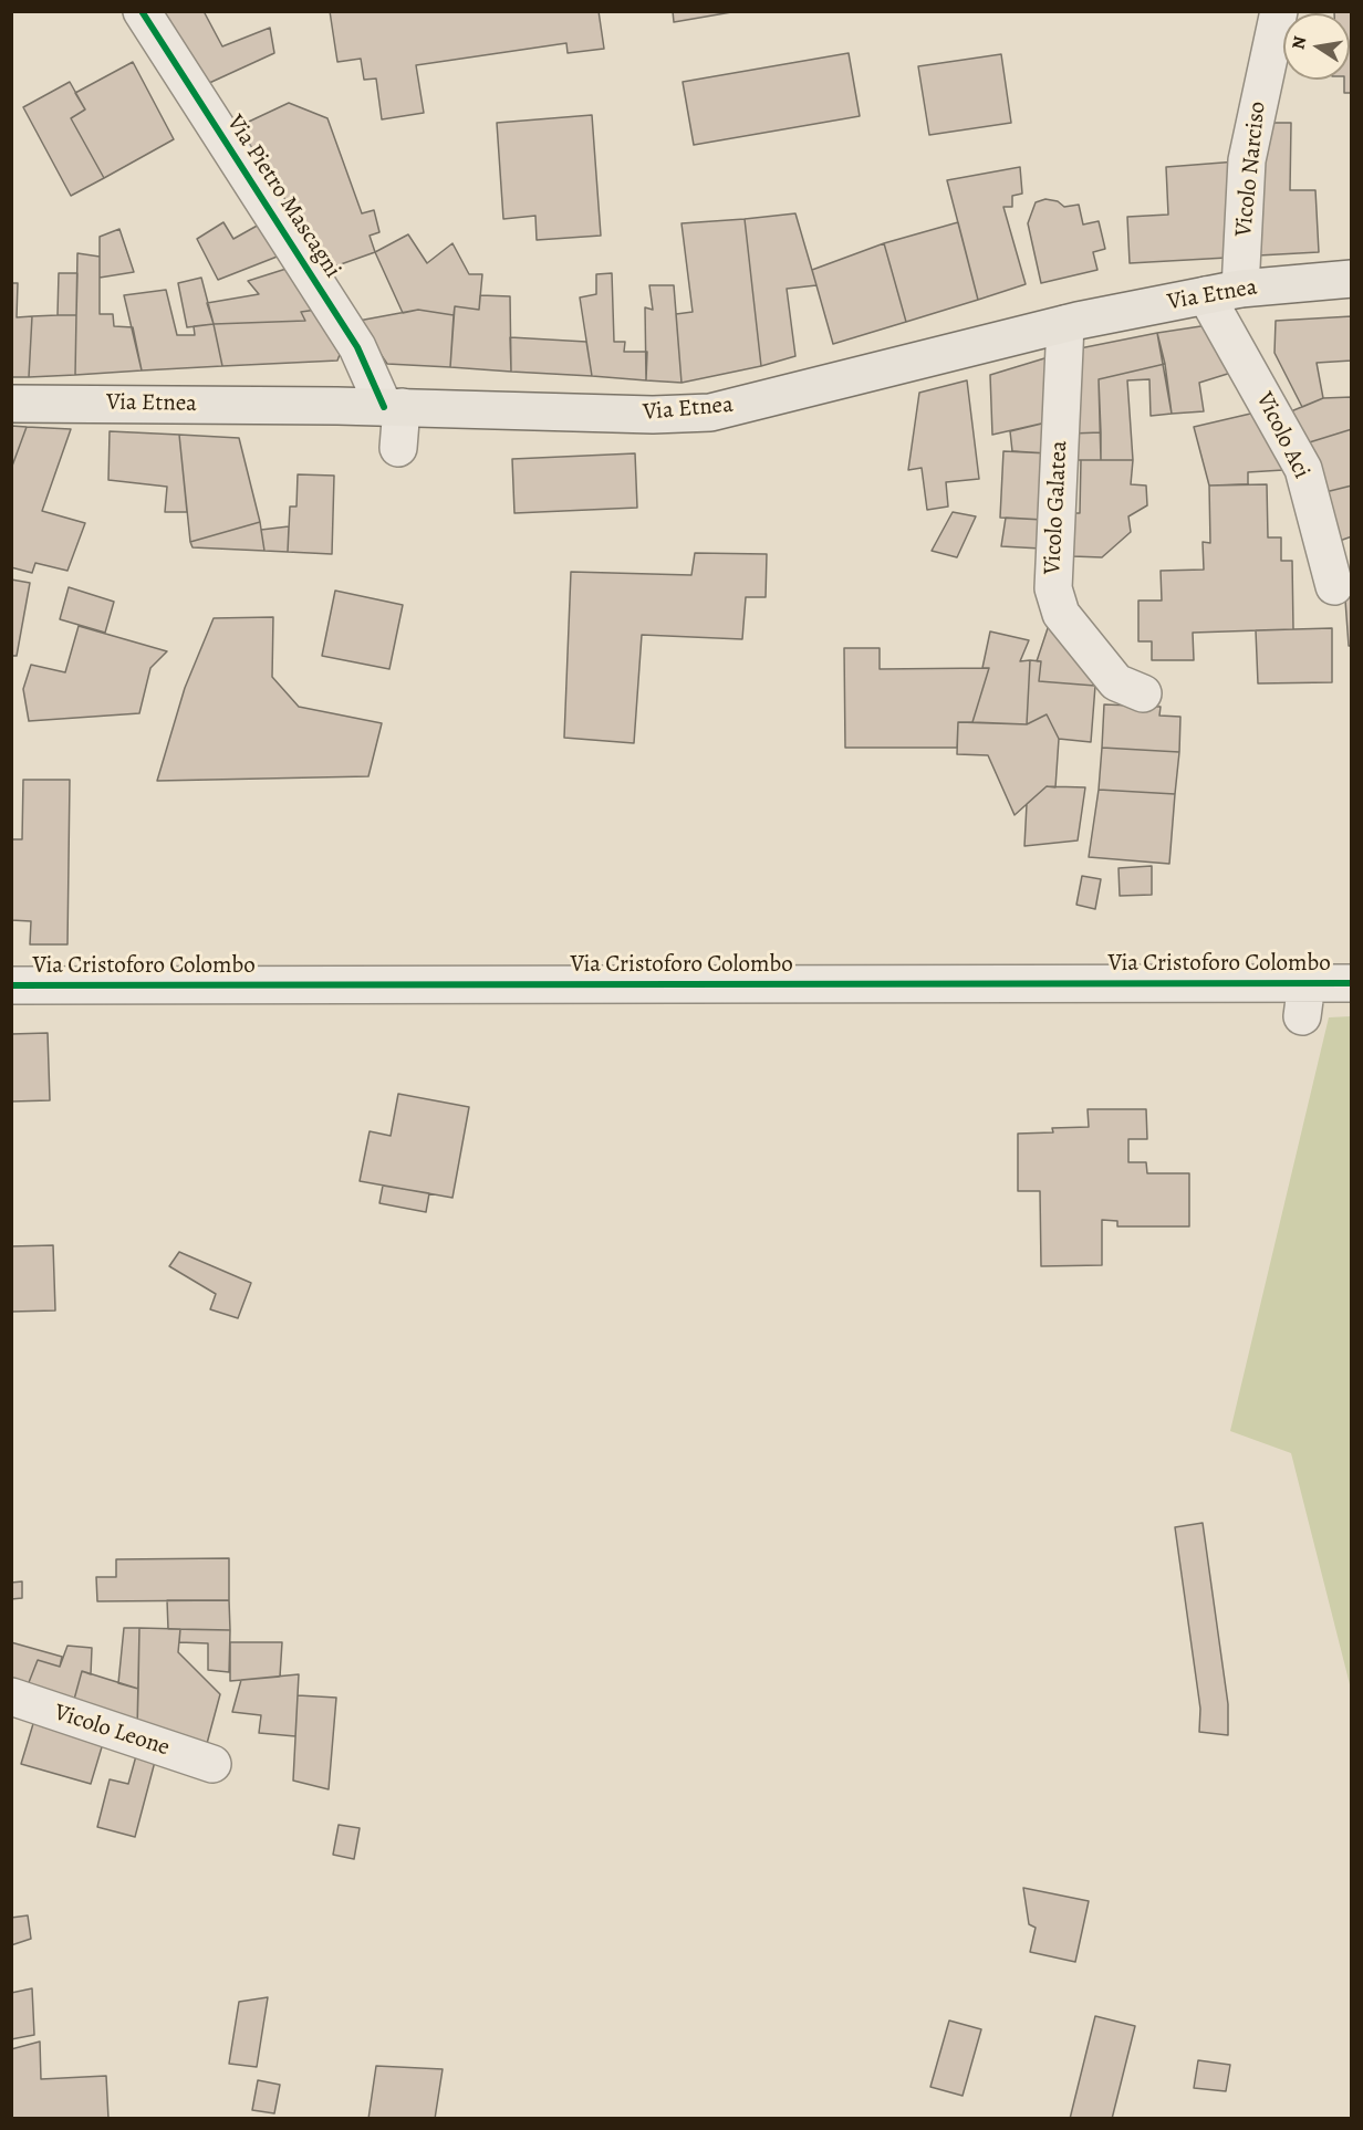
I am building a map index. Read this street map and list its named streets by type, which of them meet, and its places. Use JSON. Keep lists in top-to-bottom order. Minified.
{"streets":{"main road":["Via Etnea"],"street":["Vicolo Narciso","Via Pietro Mascagni","Vicolo Aci","Vicolo Galatea","Via Cristoforo Colombo","Vicolo Leone"]},"crossings":[["Vicolo Narciso","Via Etnea"],["Vicolo Narciso","Vicolo Aci"],["Via Pietro Mascagni","Via Etnea"],["Via Etnea","Vicolo Aci"],["Via Etnea","Vicolo Galatea"]],"north":"left"}
